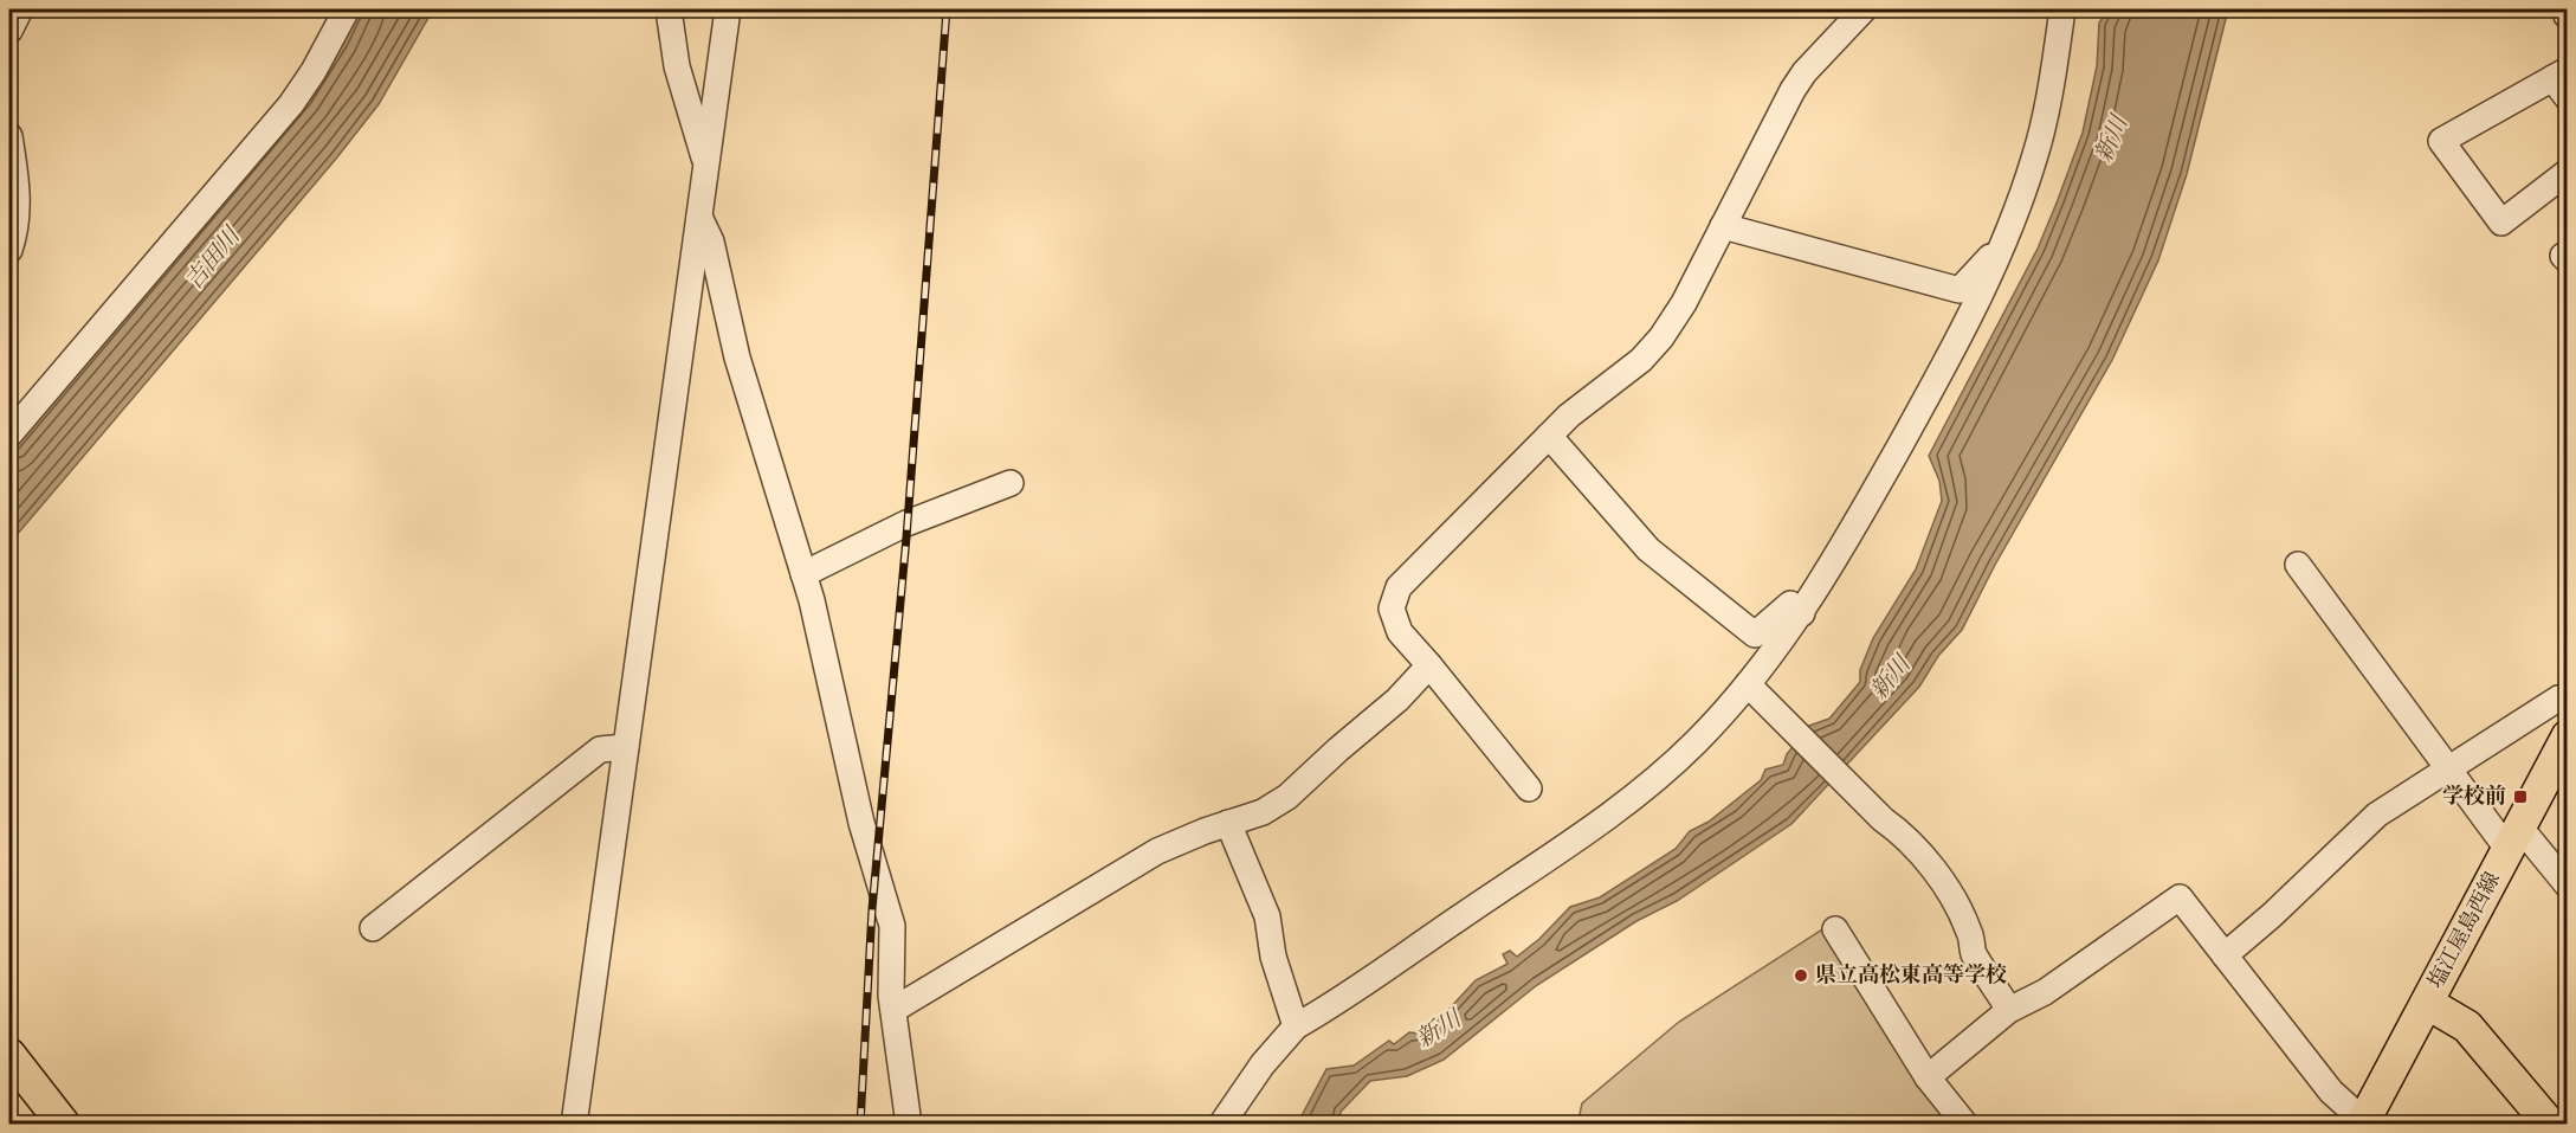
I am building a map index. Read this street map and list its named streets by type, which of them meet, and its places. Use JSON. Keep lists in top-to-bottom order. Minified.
{"streets":{"main road":["塩江屋島西線"]},"water":["新川","吉田川"],"places":{"transit":["学校前"],"other":["県立高松東高等学校"]}}
